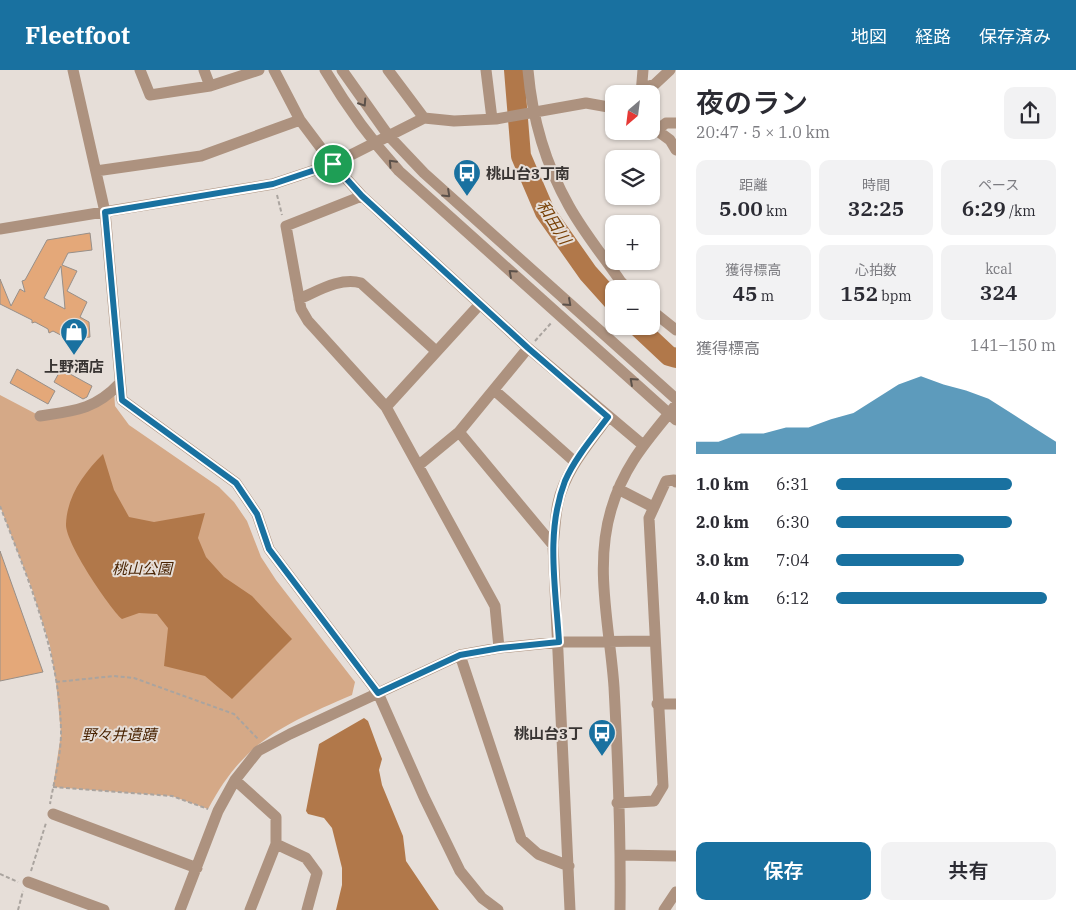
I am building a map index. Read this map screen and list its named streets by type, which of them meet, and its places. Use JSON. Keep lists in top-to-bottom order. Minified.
{"water":["和田川"],"parks":["桃山公園","野々井遺蹟"],"places":{"bus stop":["桃山台3丁南","桃山台3丁"],"shop":["上野酒店"]},"north":"bottom left","page":{"header":"Fleetfoot","nav":["地図","経路","保存済み"],"heading":["夜のラン","20:47 · 5 × 1.0 km"],"map_buttons":["+","−"],"stats":[["距離","5.00 km"],["時間","32:25"],["ペース","6:29 /km"],["獲得標高","45 m"],["心拍数","152 bpm"],["kcal","324"]],"chart":["獲得標高","141–150 m"],"list":[{"name":"1.0 km","note":"6:31"},{"name":"2.0 km","note":"6:30"},{"name":"3.0 km","note":"7:04"},{"name":"4.0 km","note":"6:12"}],"buttons":["保存","共有"]}}
